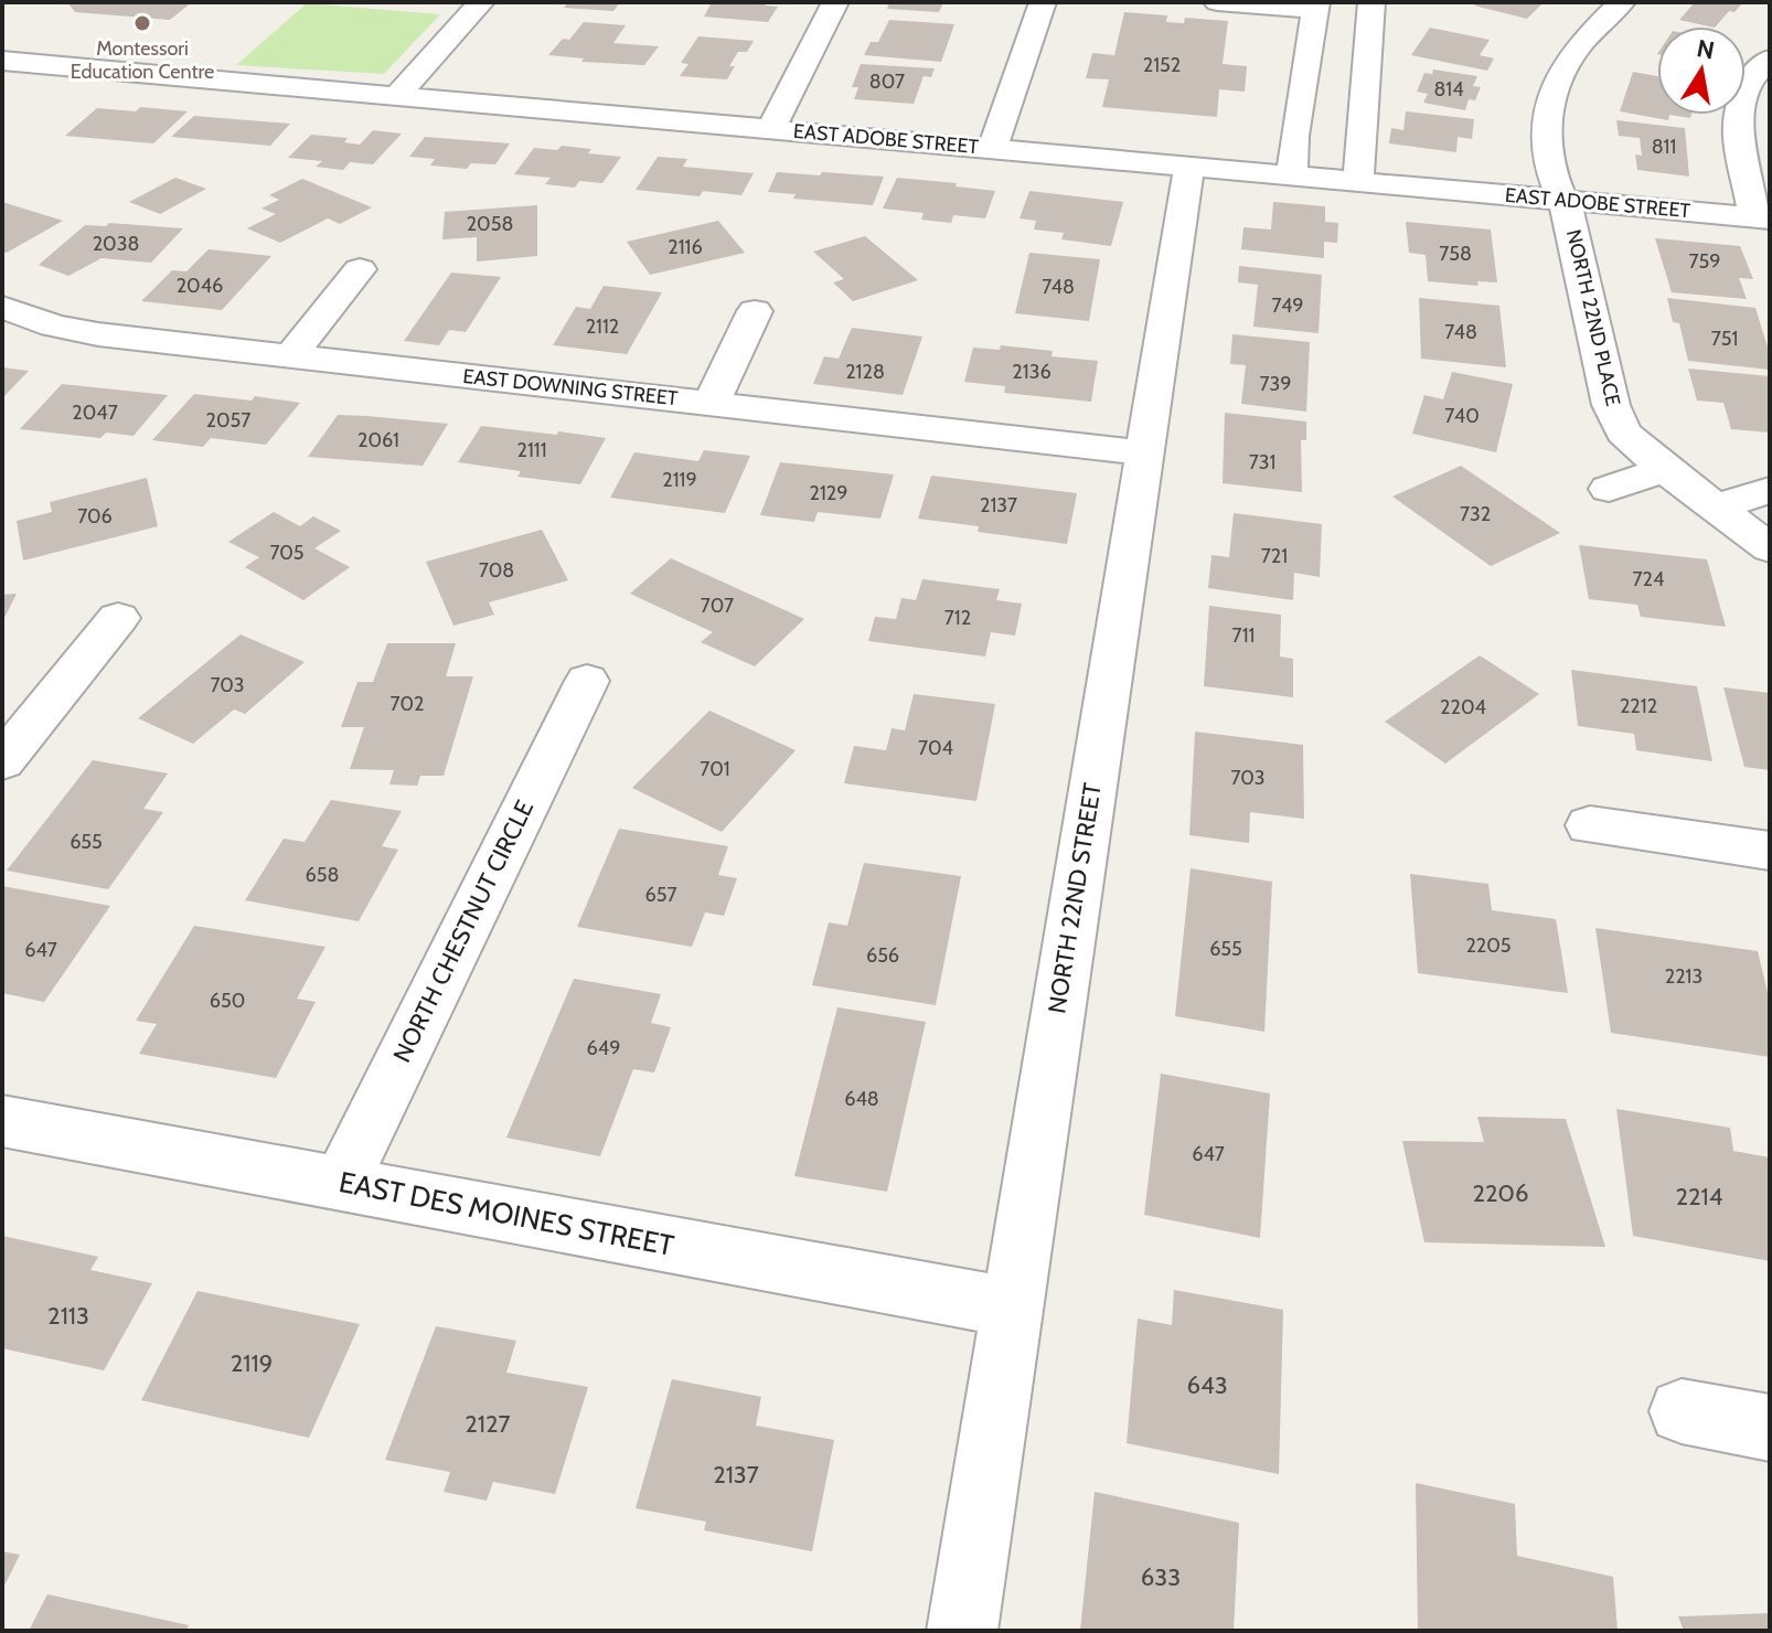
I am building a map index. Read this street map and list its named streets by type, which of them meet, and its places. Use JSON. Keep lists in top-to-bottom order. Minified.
{"streets":{"street":["EAST ADOBE STREET","NORTH 22ND PLACE","EAST DOWNING STREET","NORTH 22ND STREET","NORTH CHESTNUT CIRCLE","EAST DES MOINES STREET"]},"crossings":[["EAST ADOBE STREET","NORTH 22ND PLACE"],["EAST ADOBE STREET","NORTH 22ND STREET"],["EAST DOWNING STREET","NORTH 22ND STREET"],["NORTH 22ND STREET","EAST DES MOINES STREET"],["NORTH CHESTNUT CIRCLE","EAST DES MOINES STREET"]],"places":["Montessori Education Centre"],"house_numbers":["2152","807","814","811","2058","2038","2116","758","759","2046","748","749","2112","748","751","2128","2136","739","2047","740","2057","2061","2111","731","2119","2129","2137","732","706","705","721","708","724","707","712","711","703","702","2212","2204","704","701","703","655","658","657","2205","655","647","656","2213","650","649","648","647","2206","2214","2113","2119","643","2127","2137","633"],"north":"top"}
